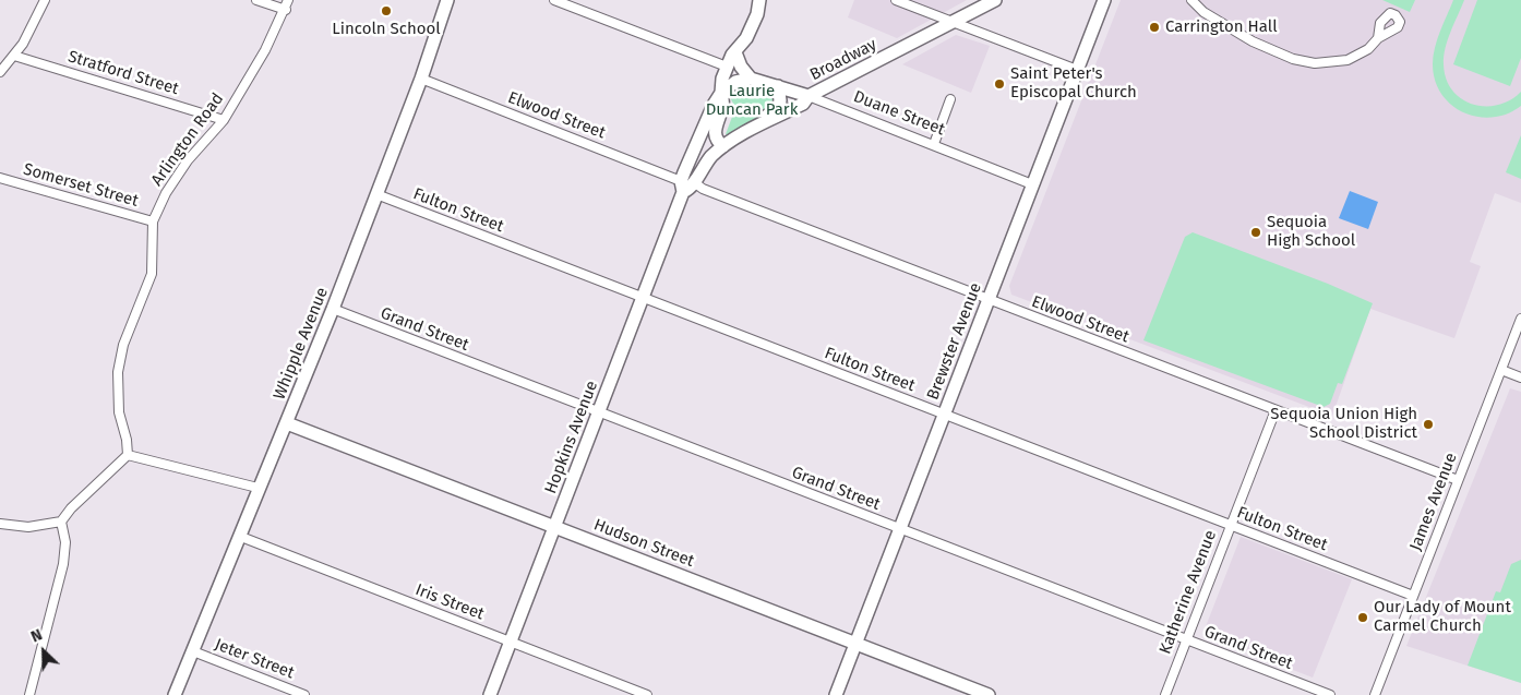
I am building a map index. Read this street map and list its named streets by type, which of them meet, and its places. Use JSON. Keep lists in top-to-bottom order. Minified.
{"streets":{"street":["Broadway","Stratford Street","Duane Street","Elwood Street","Arlington Road","Somerset Street","Fulton Street","Grand Street","Brewster Avenue","Whipple Avenue","Hopkins Avenue","James Avenue","Hudson Street","Katherine Avenue","Iris Street","Jeter Street"]},"crossings":[["Broadway","Duane Street"],["Broadway","Elwood Street"],["Broadway","Hopkins Avenue"],["Stratford Street","Arlington Road"],["Duane Street","Brewster Avenue"],["Elwood Street","Brewster Avenue"],["Elwood Street","Whipple Avenue"],["Elwood Street","Hopkins Avenue"],["Elwood Street","James Avenue"],["Elwood Street","Katherine Avenue"],["Arlington Road","Somerset Street"],["Fulton Street","Brewster Avenue"],["Fulton Street","Whipple Avenue"],["Fulton Street","Hopkins Avenue"],["Fulton Street","James Avenue"],["Fulton Street","Katherine Avenue"],["Grand Street","Brewster Avenue"],["Grand Street","Whipple Avenue"],["Grand Street","Hopkins Avenue"],["Grand Street","Katherine Avenue"],["Brewster Avenue","Hudson Street"],["Whipple Avenue","Hudson Street"],["Whipple Avenue","Iris Street"],["Whipple Avenue","Jeter Street"],["Hopkins Avenue","Hudson Street"],["Hopkins Avenue","Iris Street"]],"parks":["Laurie Duncan Park"],"places":["Lincoln School","Carrington Hall","Saint Peter's Episcopal Church","Sequoia High School","Sequoia Union High School District","Our Lady of Mount Carmel Church"],"north":"top left"}
